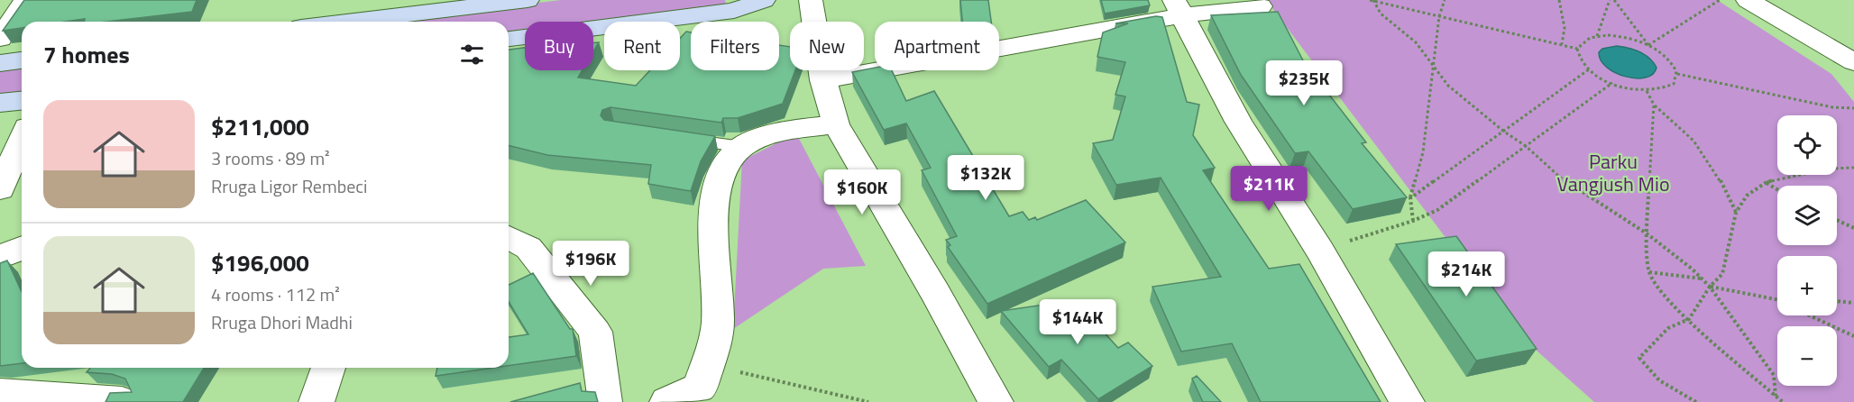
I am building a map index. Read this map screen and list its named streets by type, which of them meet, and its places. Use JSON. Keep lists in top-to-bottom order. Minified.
{"parks":["Parku Vangjush Mio"],"page":{"chip":["Buy","Rent","Filters","New","Apartment"],"heading":"7 homes","price":["$235K","$132K","$211K","$160K","$196K","$214K","$144K"],"list":[{"name":"$211,000","note":"3 rooms · 89 m² · Rruga Ligor Rembeci"},{"name":"$196,000","note":"4 rooms · 112 m² · Rruga Dhori Madhi"}],"map_buttons":["+","−"]}}
